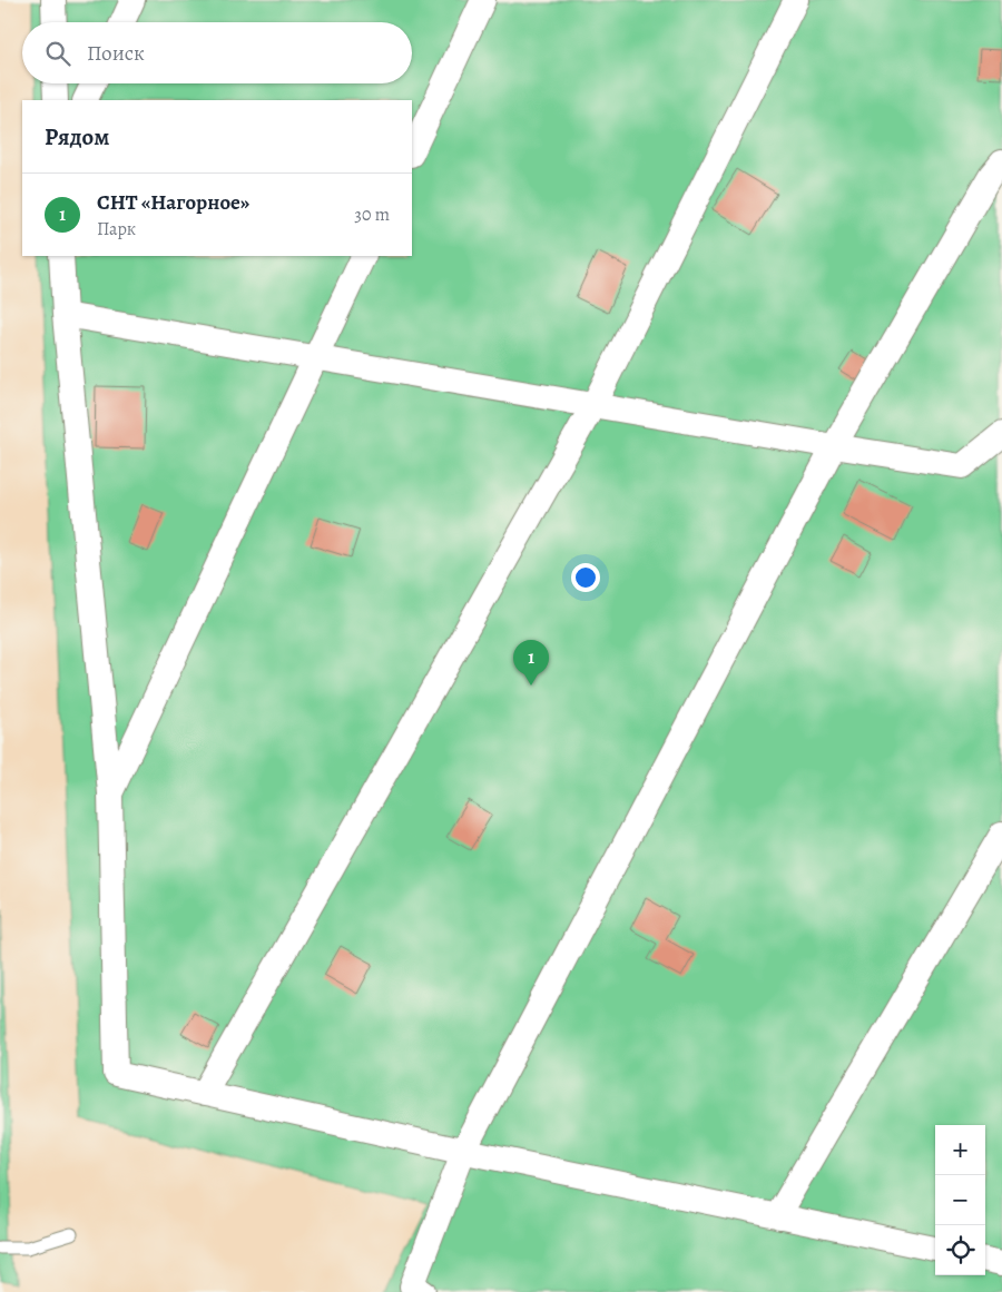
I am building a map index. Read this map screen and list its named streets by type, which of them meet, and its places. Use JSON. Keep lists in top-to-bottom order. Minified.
{"page":{"search":"Поиск","heading":"Рядом","list":[{"mark":"1","name":"СНТ «Нагорное»","note":"Парк","value":"30 m"}],"pins":"1","map_buttons":["+","−"]}}
